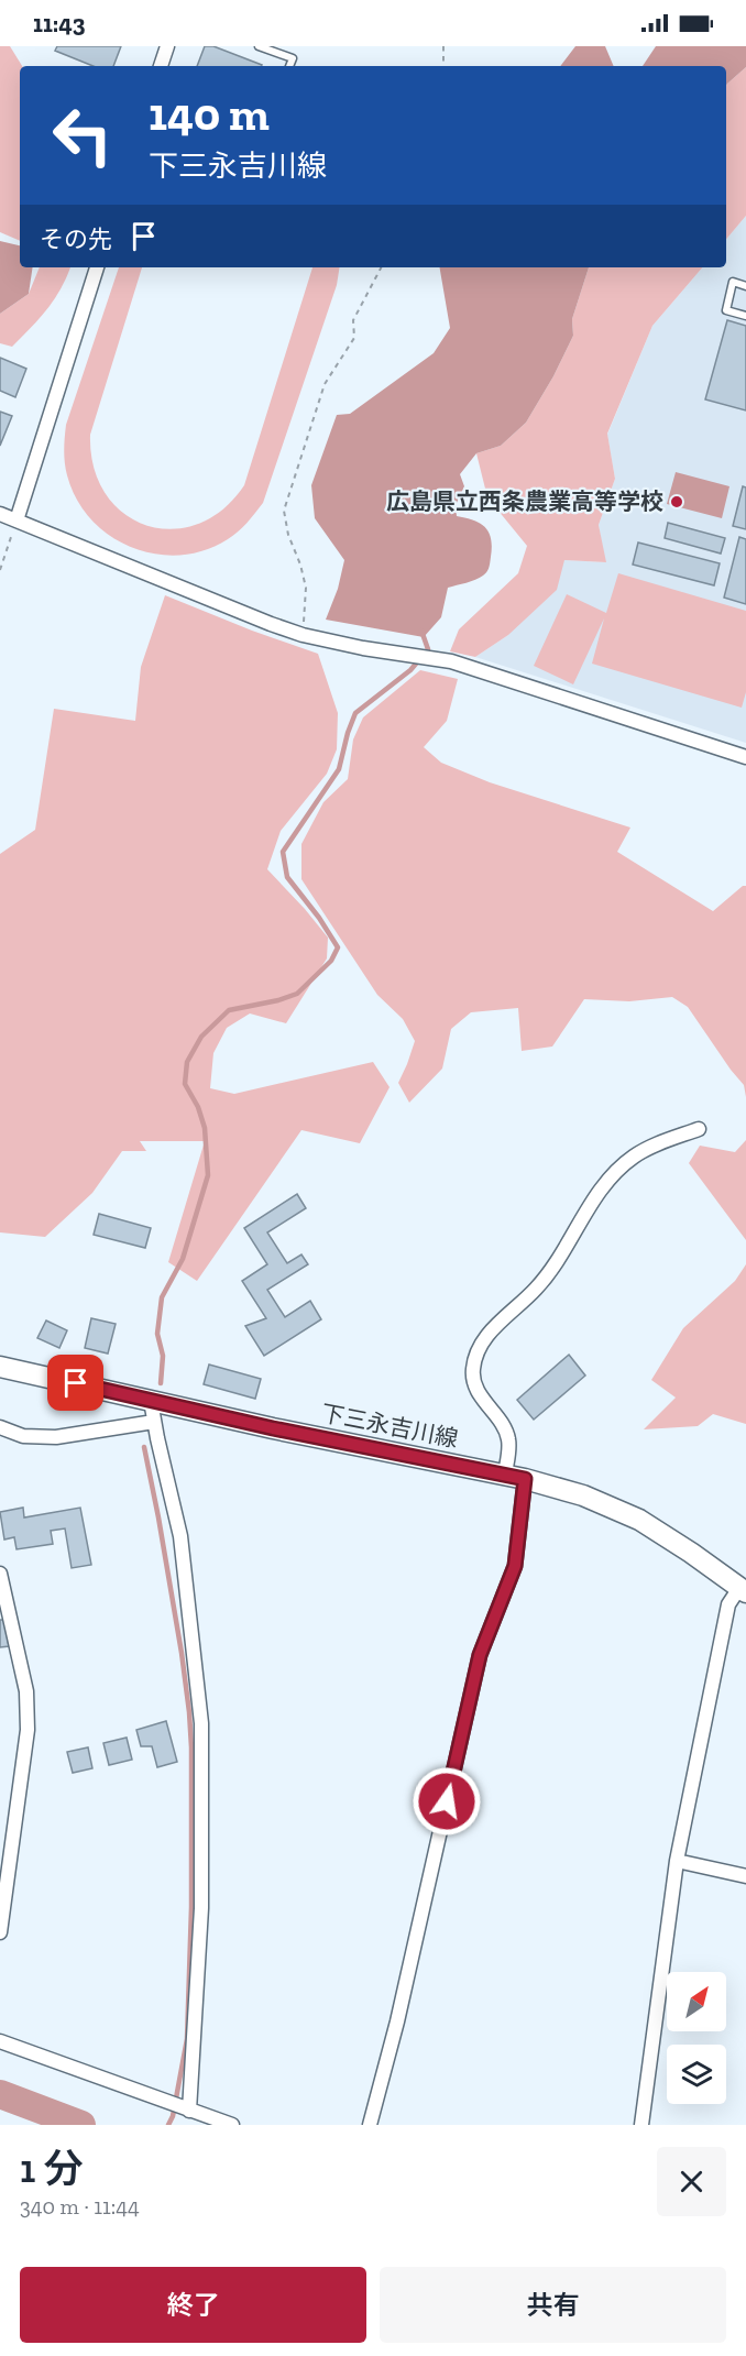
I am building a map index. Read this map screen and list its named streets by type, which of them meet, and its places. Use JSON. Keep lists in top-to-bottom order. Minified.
{"streets":{"main road":["下三永吉川線"]},"places":["広島県立西条農業高等学校"],"north":"top right","page":{"status":"11:43","turn":["140 m","下三永吉川線"],"then":"その先","heading":["1 分","340 m · 11:44"],"buttons":["終了","共有"]}}
